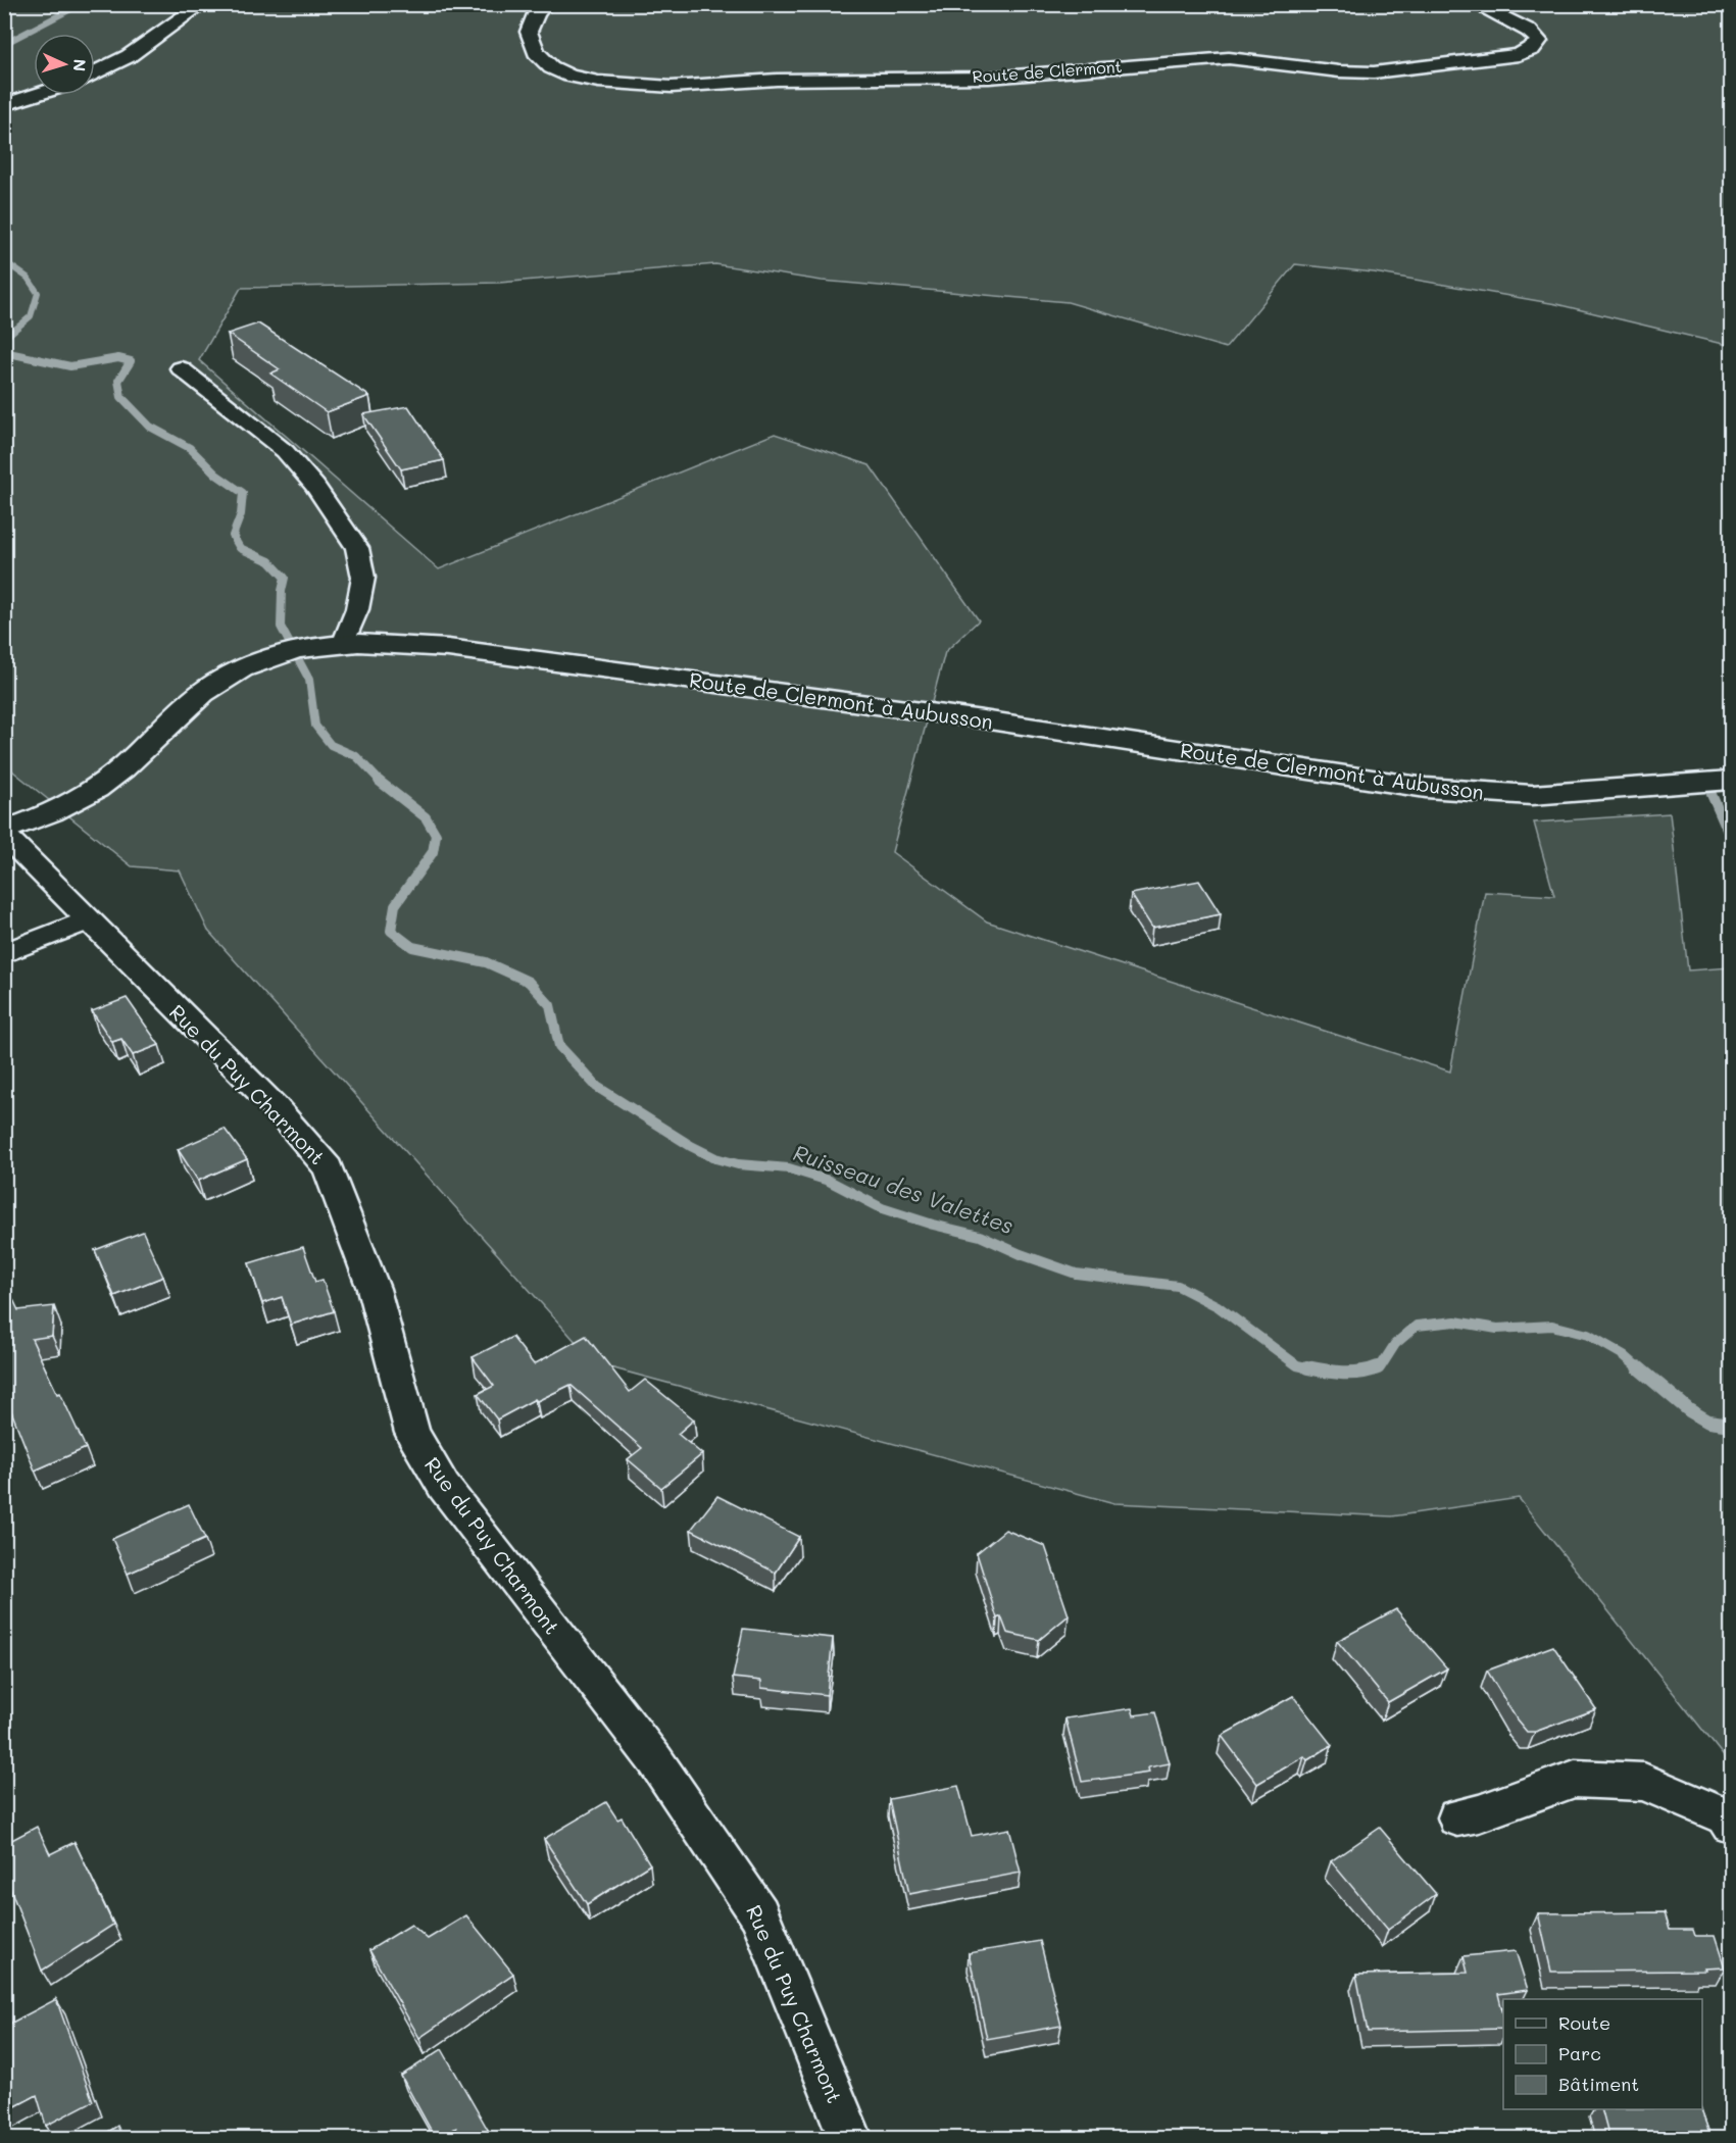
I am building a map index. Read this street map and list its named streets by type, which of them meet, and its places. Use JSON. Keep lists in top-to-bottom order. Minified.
{"streets":{"street":["Route de Clermont","Route de Clermont à Aubusson","Rue du Puy Charmont"]},"crossings":[["Route de Clermont à Aubusson","Rue du Puy Charmont"]],"water":["Ruisseau des Valettes"],"legend":["Route","Parc","Bâtiment"],"north":"right"}
